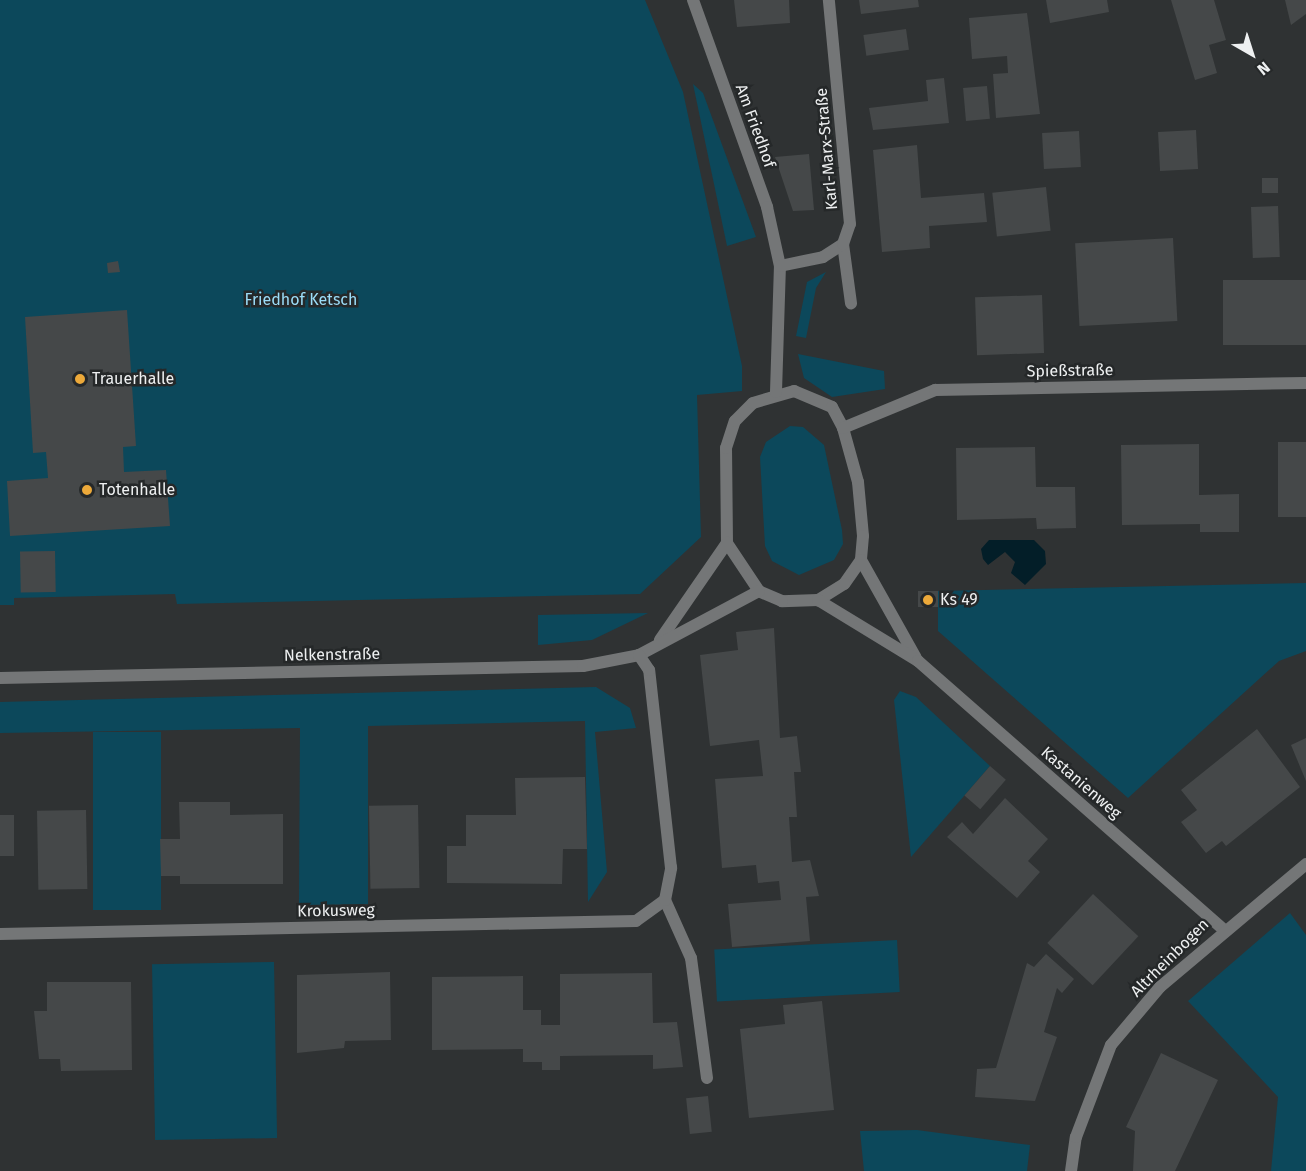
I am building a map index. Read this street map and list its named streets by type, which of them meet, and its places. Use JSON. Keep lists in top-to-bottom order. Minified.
{"streets":{"street":["Am Friedhof","Karl-Marx-Straße","Spießstraße","Nelkenstraße","Kastanienweg","Krokusweg","Altrheinbogen"]},"crossings":[["Spießstraße","Nelkenstraße"],["Spießstraße","Kastanienweg"],["Nelkenstraße","Kastanienweg"],["Kastanienweg","Altrheinbogen"]],"parks":["Friedhof Ketsch"],"places":["Trauerhalle","Totenhalle","Ks 49"],"north":"bottom right"}
